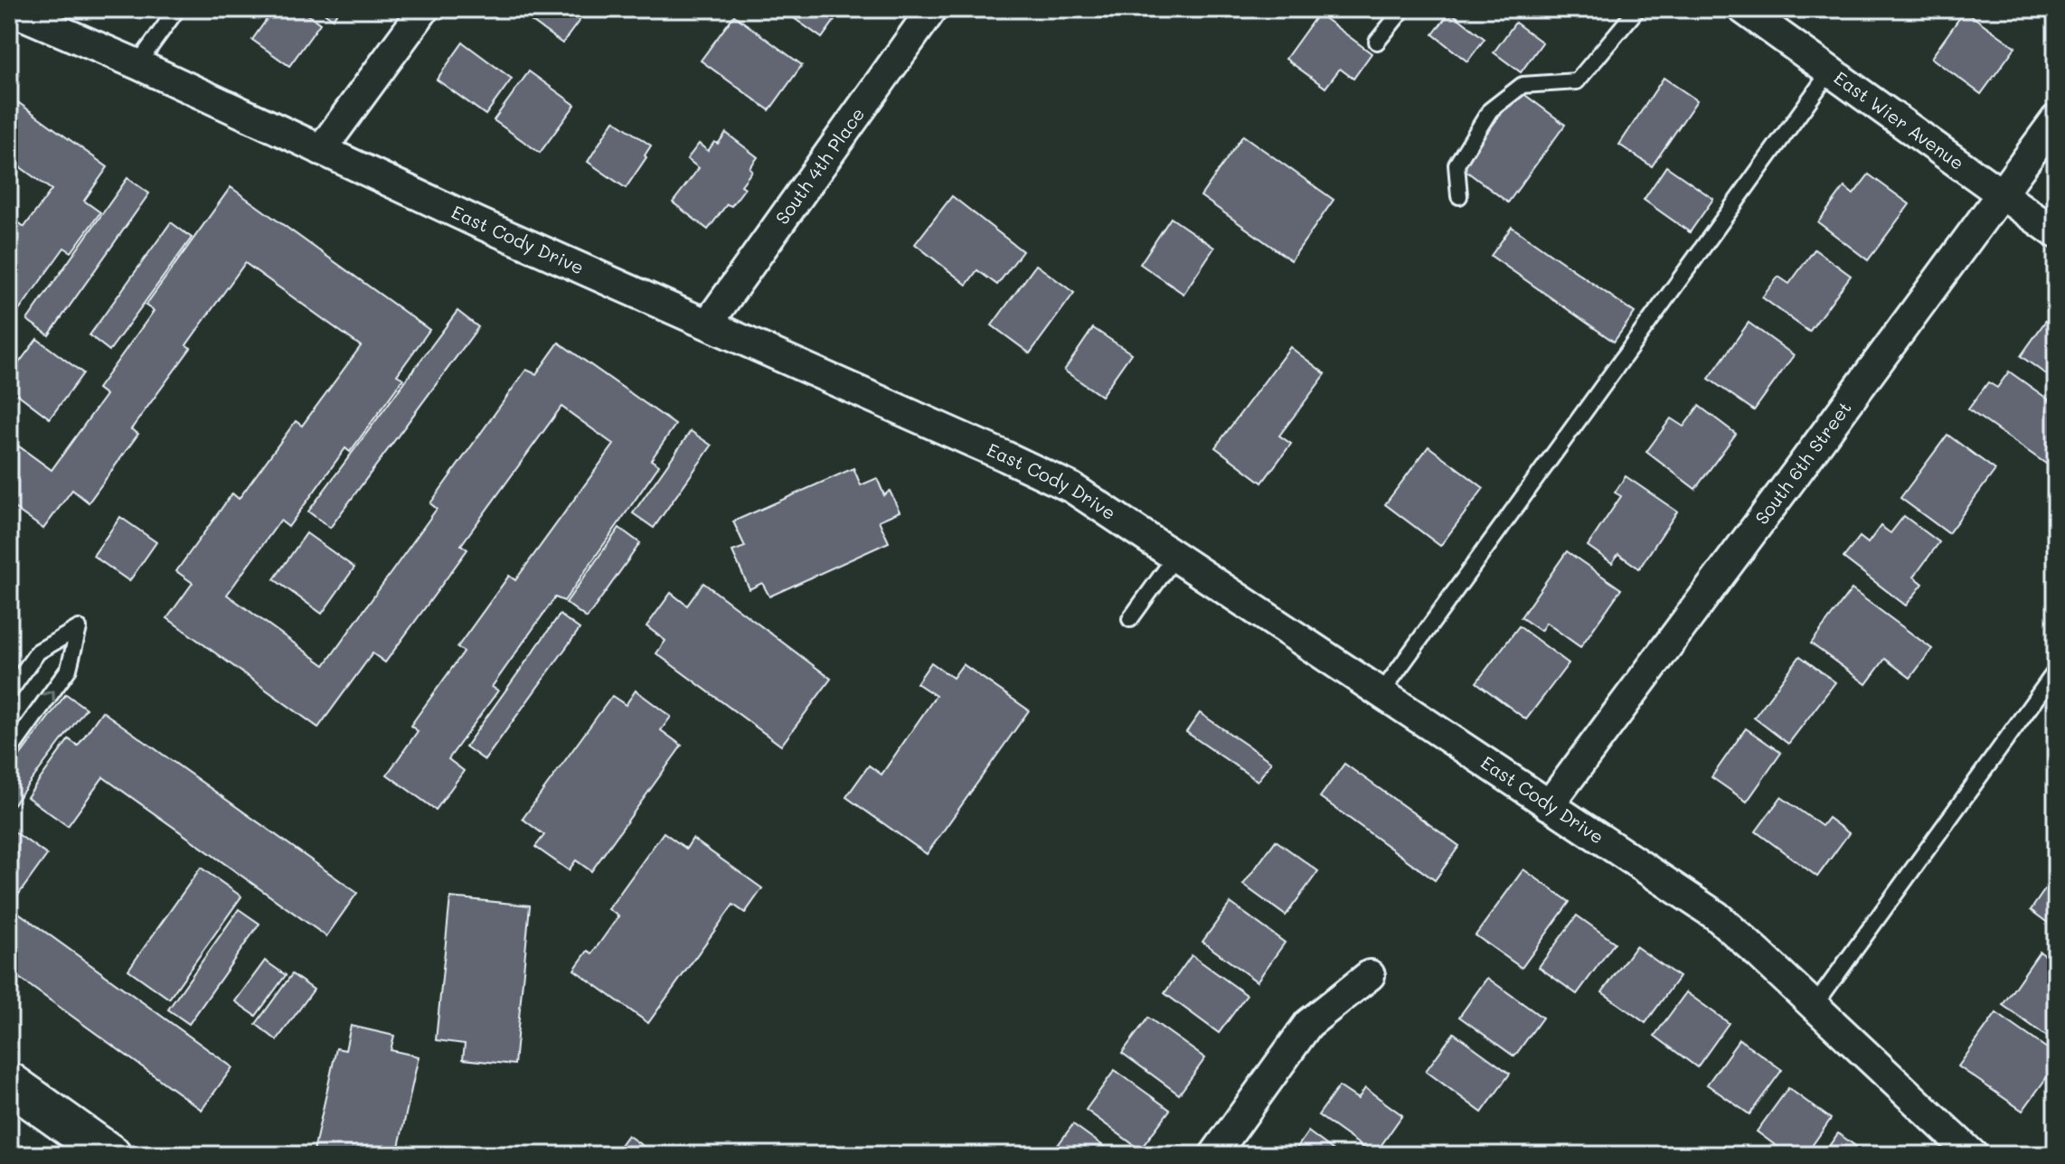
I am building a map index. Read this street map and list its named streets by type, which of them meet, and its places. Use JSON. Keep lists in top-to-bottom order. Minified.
{"streets":{"street":["East Wier Avenue","South 4th Place","East Cody Drive","South 6th Street"]},"crossings":[["East Wier Avenue","South 6th Street"],["South 4th Place","East Cody Drive"],["East Cody Drive","South 6th Street"]]}
